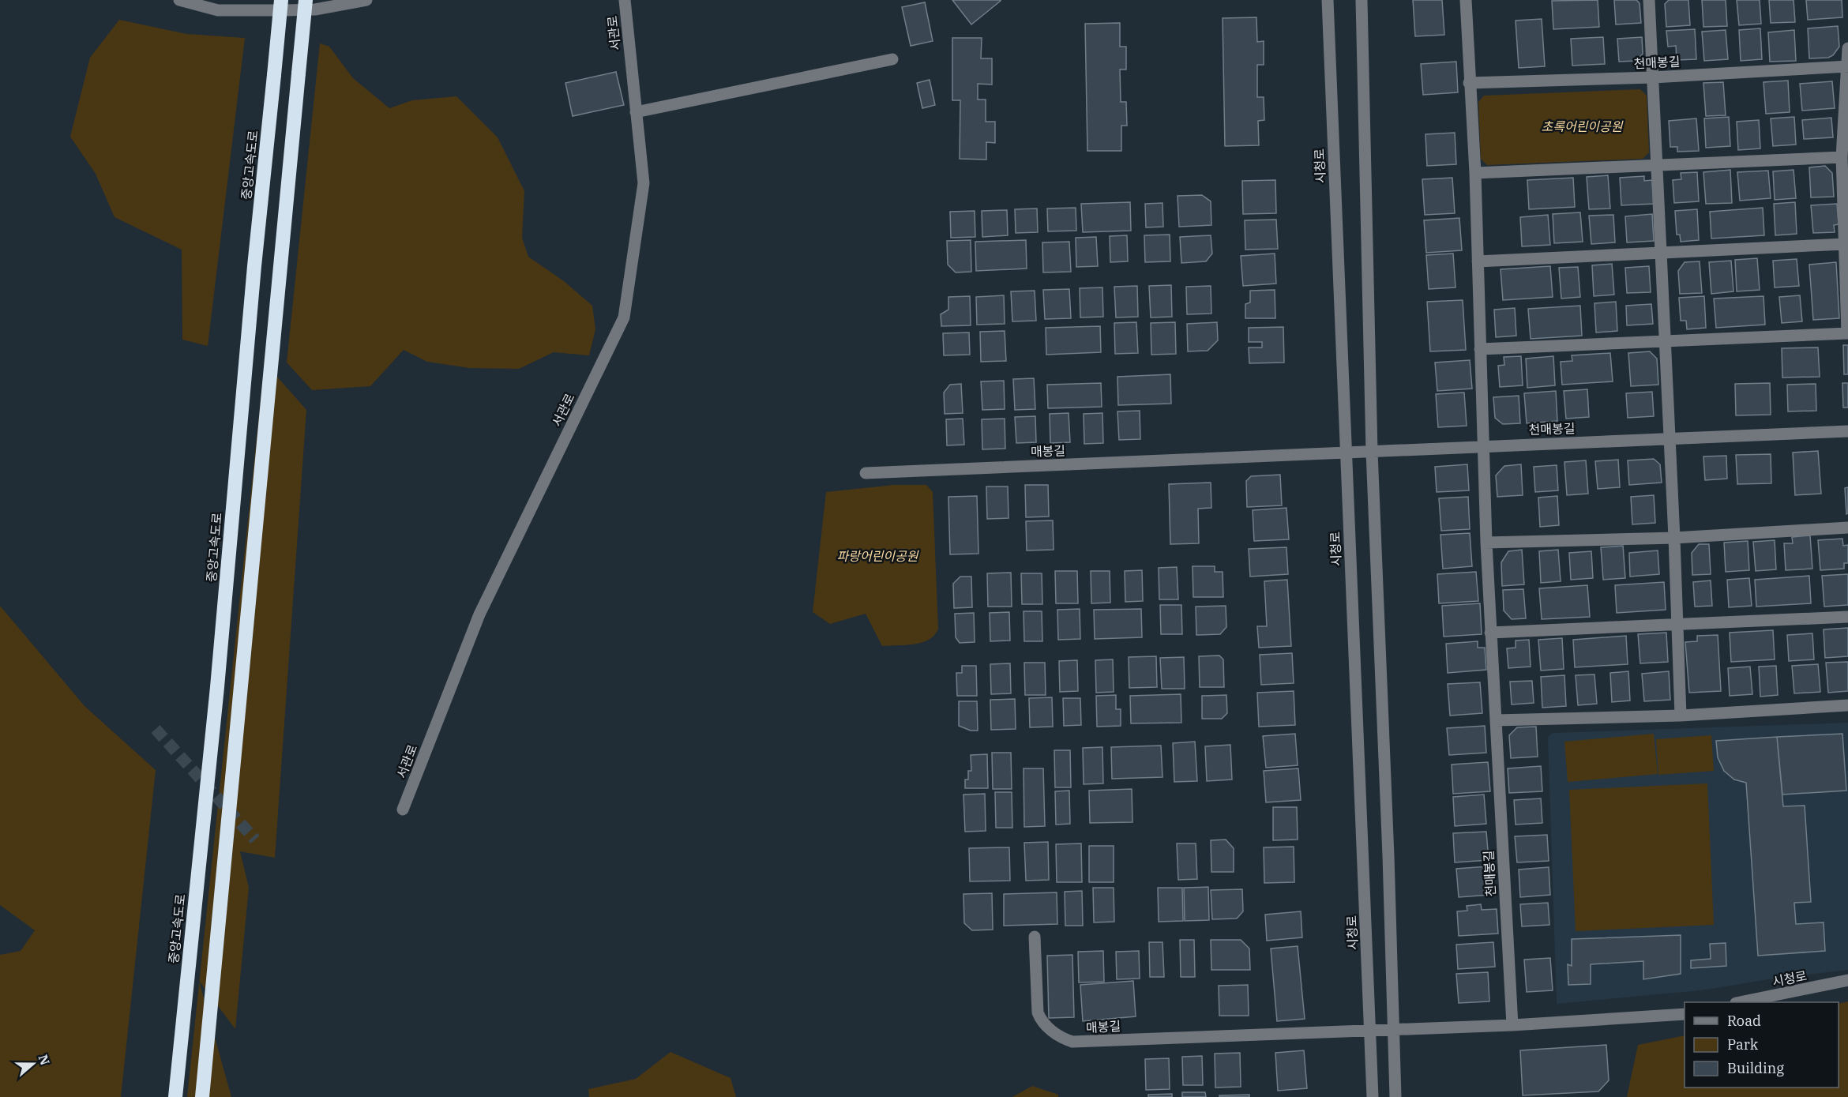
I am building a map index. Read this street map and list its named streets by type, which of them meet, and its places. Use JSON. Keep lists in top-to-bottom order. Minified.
{"streets":{"highway":["중앙고속도로"],"street":["서관로","천매봉길","시청로","매봉길"]},"crossings":[["천매봉길","매봉길"],["시청로","매봉길"]],"parks":["초록어린이공원","파랑어린이공원"],"legend":["Road","Park","Building"],"north":"right"}
